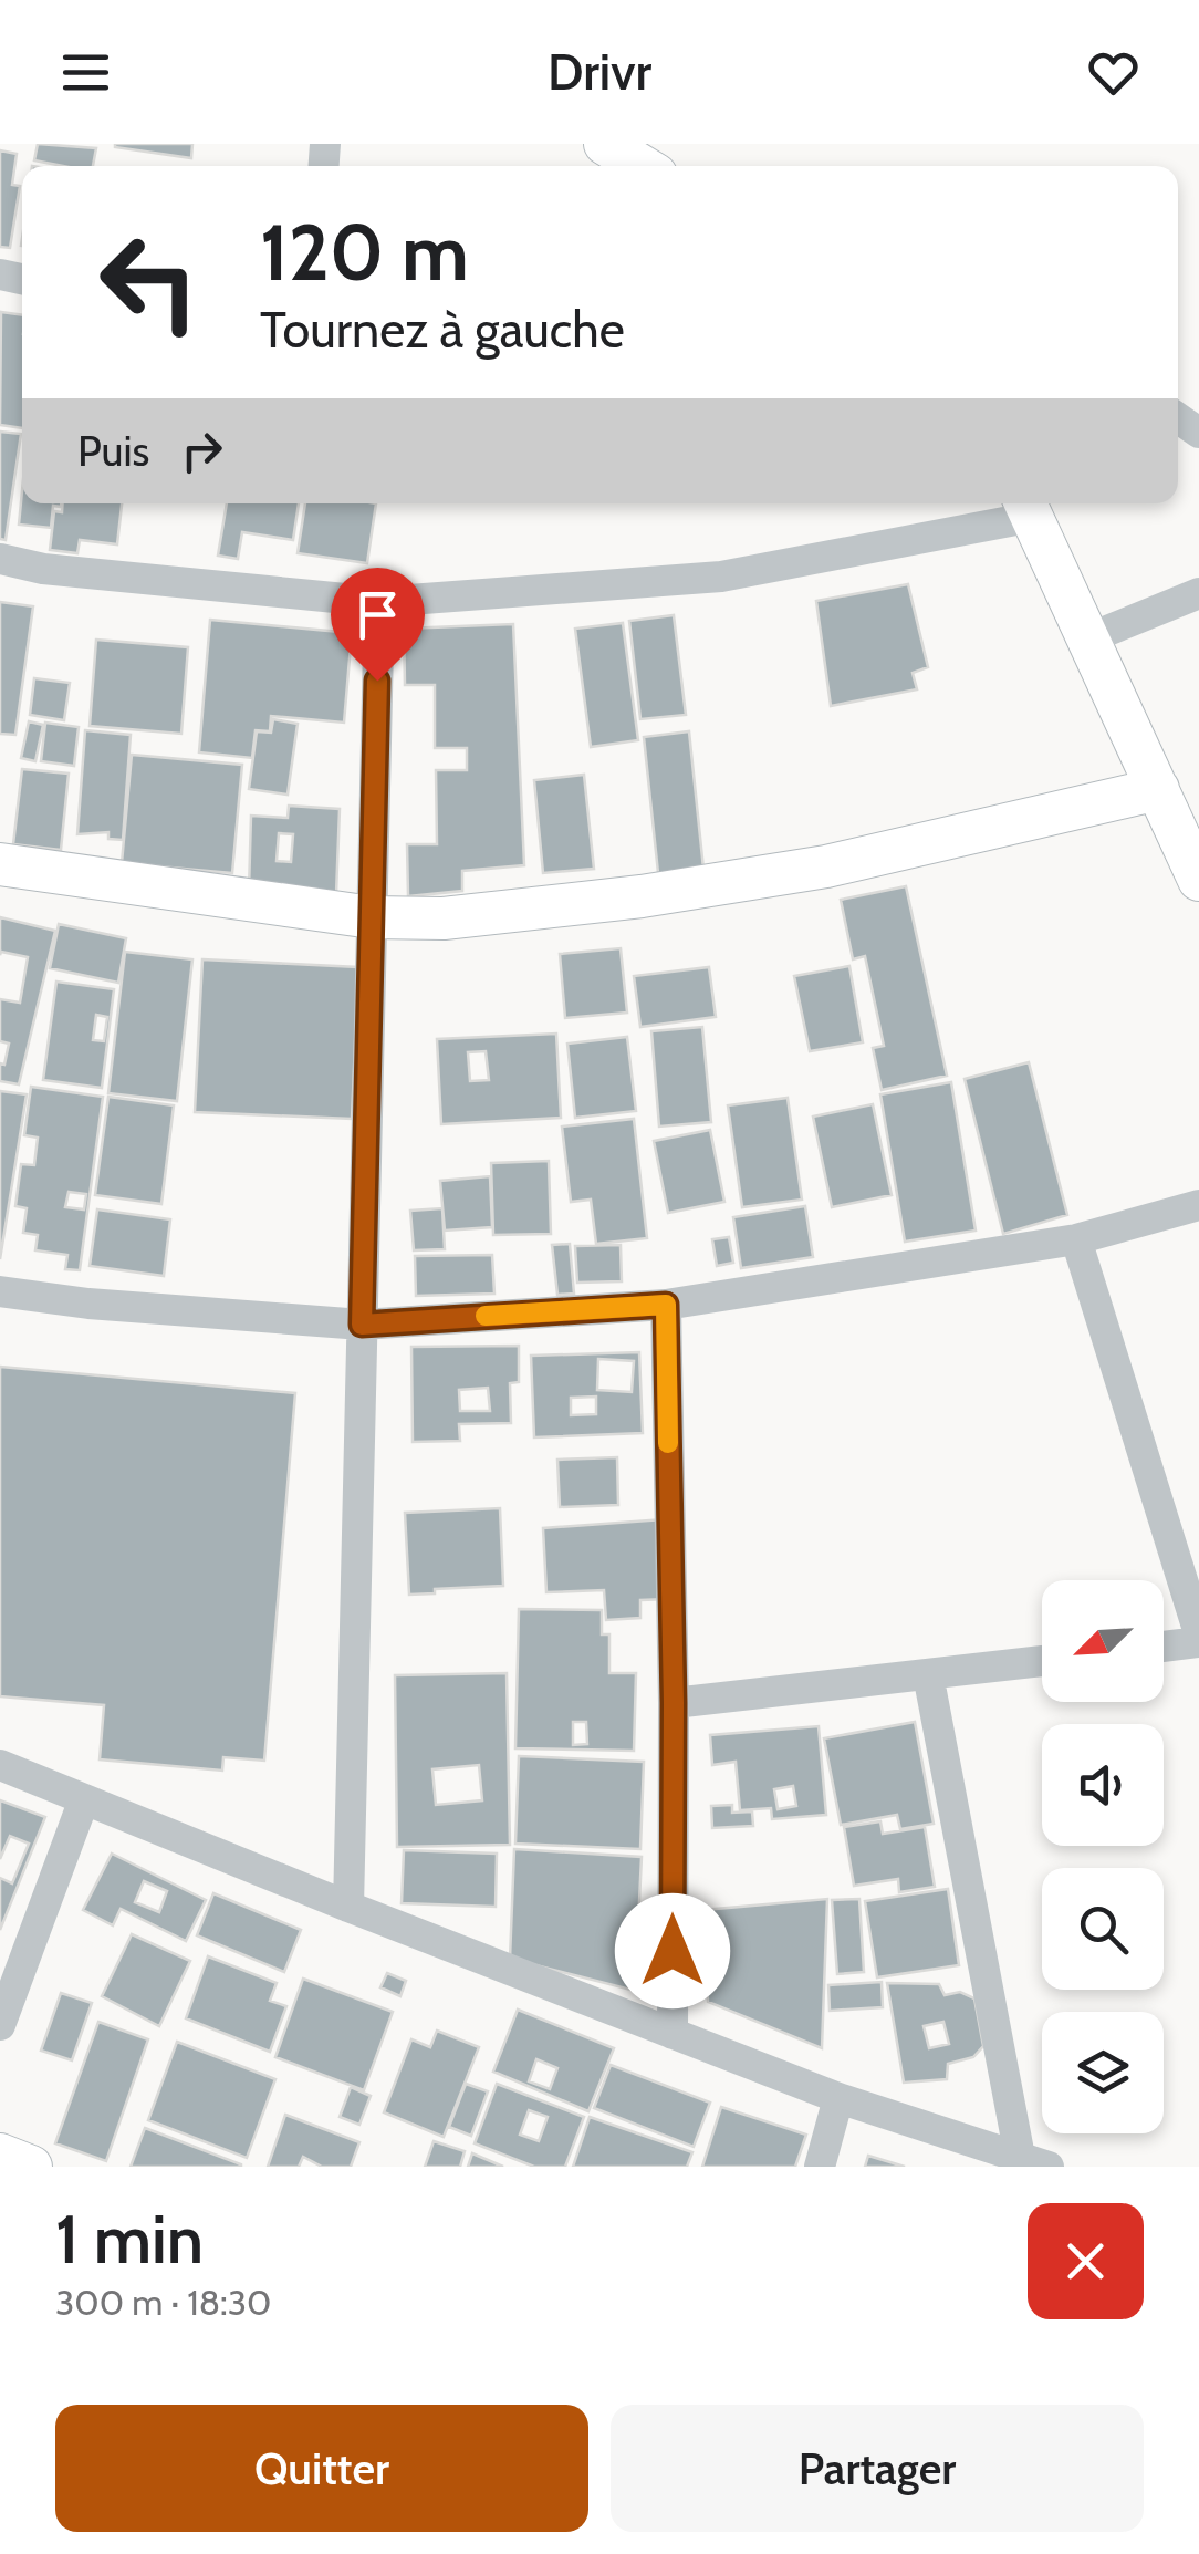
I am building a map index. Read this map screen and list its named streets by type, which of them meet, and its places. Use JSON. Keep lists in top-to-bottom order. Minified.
{"north":"bottom left","page":{"header":"Drivr","turn":["120 m","Tournez à gauche"],"then":"Puis","heading":["1 min","300 m · 18:30"],"buttons":["Quitter","Partager"]}}
